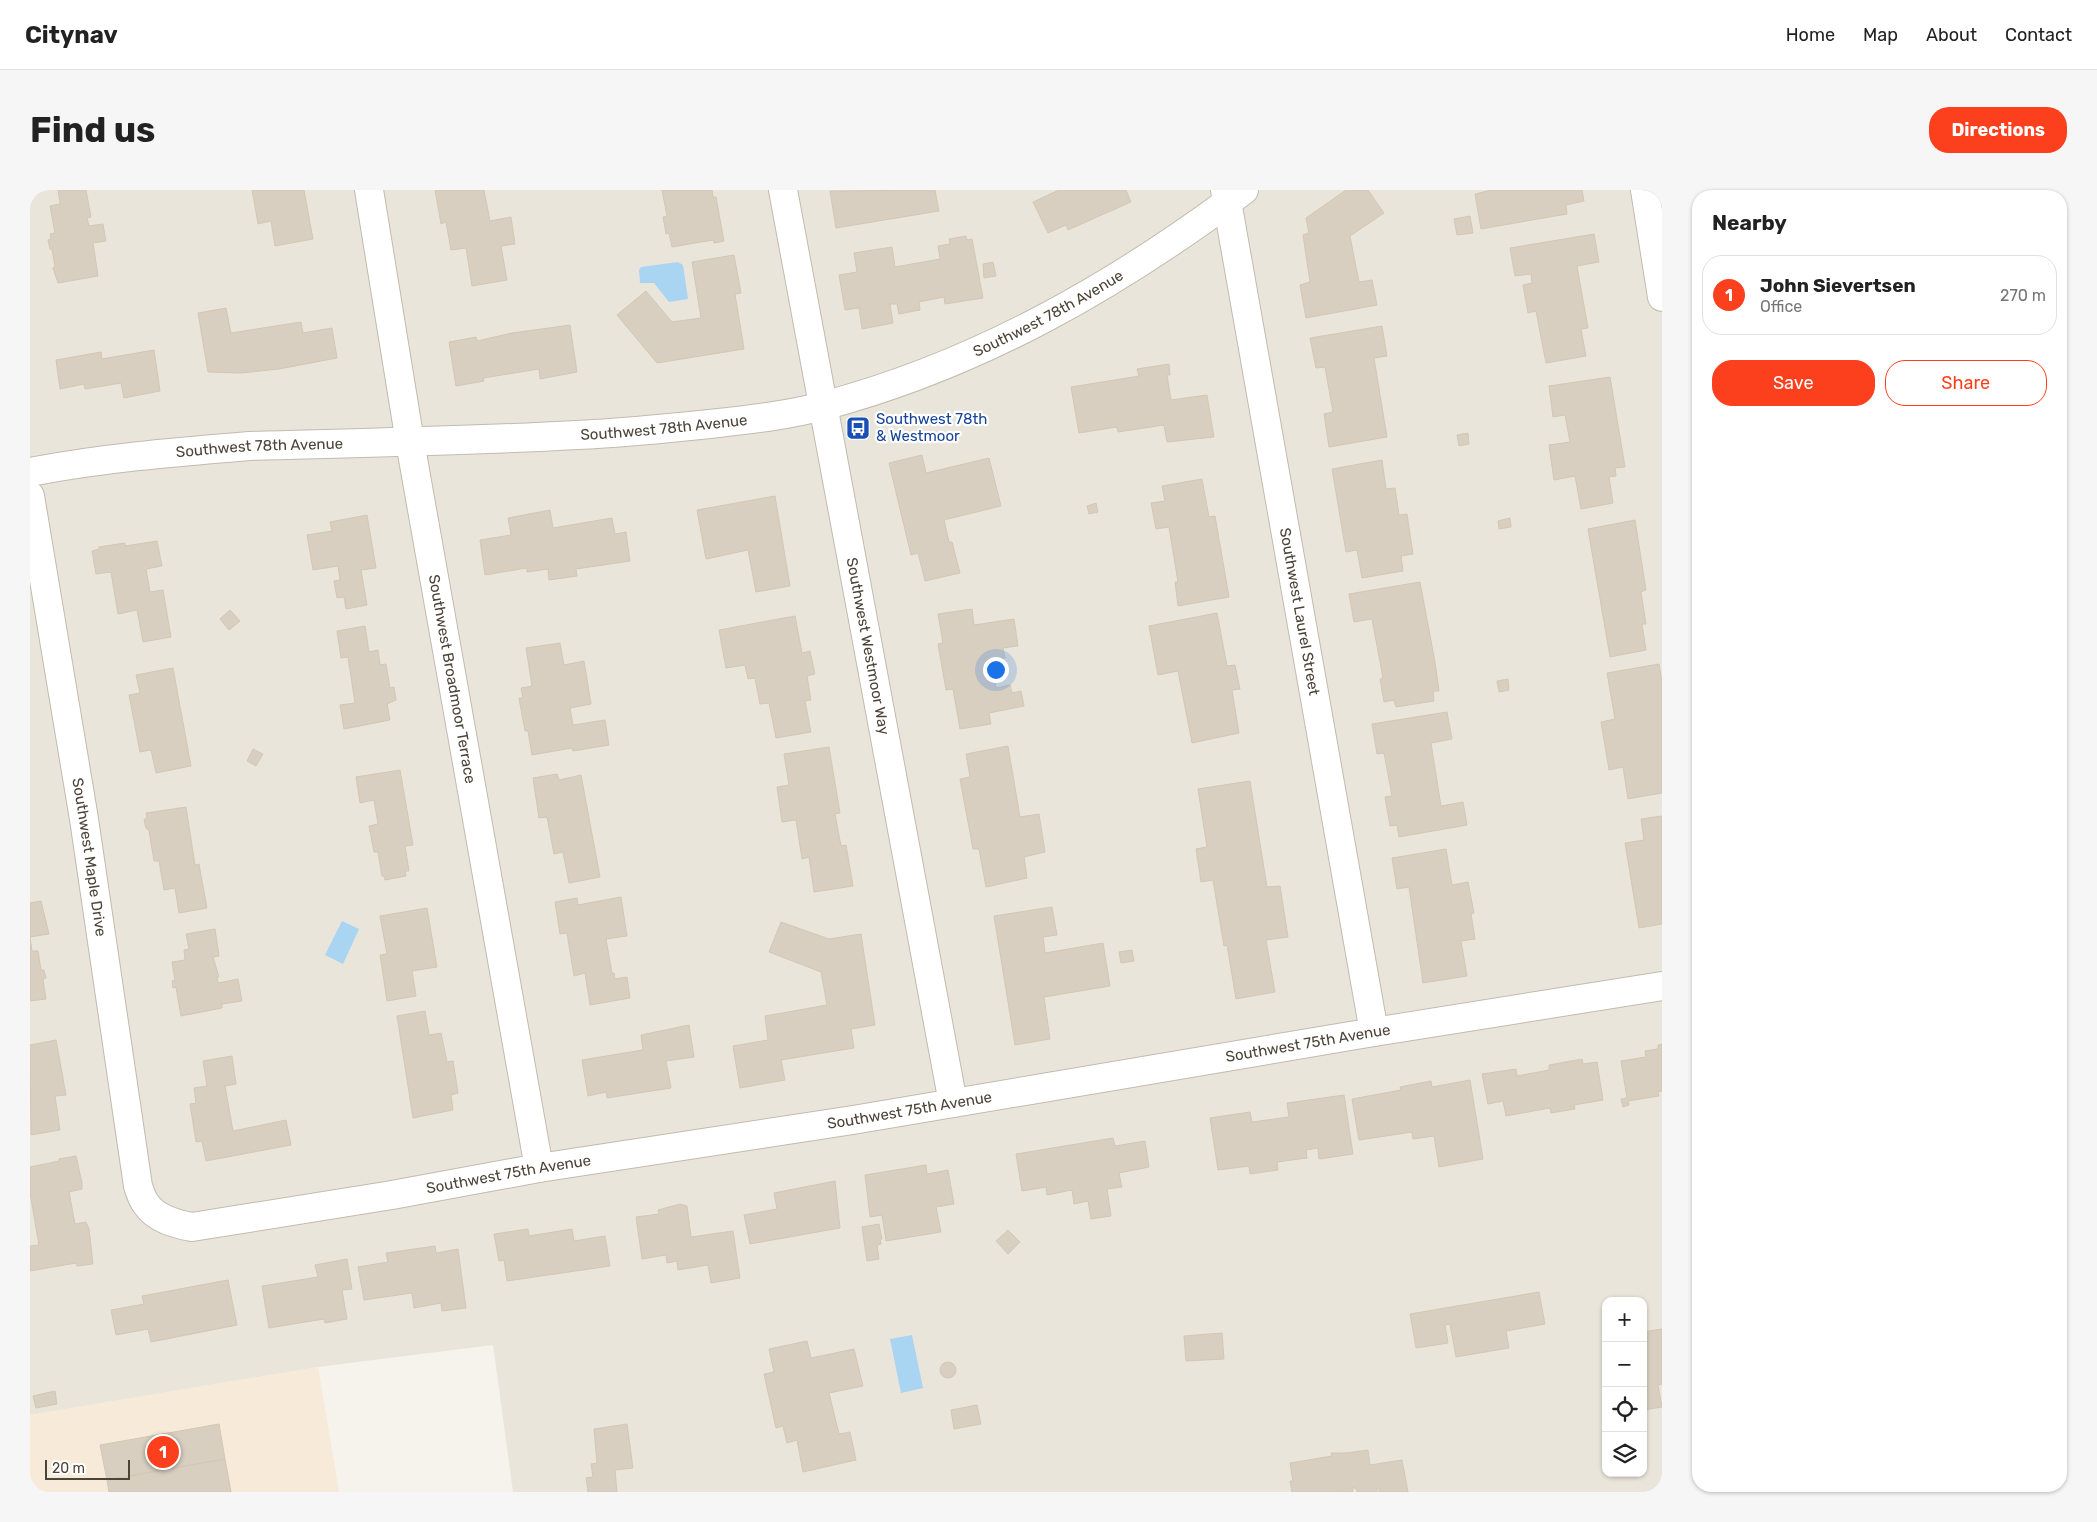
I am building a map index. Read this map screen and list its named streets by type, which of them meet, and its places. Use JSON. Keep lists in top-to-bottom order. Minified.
{"streets":{"street":["Southwest 78th Avenue","Southwest Laurel Street","Southwest Westmoor Way","Southwest Broadmoor Terrace","Southwest Maple Drive","Southwest 75th Avenue"]},"crossings":[["Southwest 78th Avenue","Southwest Laurel Street"],["Southwest 78th Avenue","Southwest Westmoor Way"],["Southwest 78th Avenue","Southwest Broadmoor Terrace"],["Southwest Laurel Street","Southwest 75th Avenue"],["Southwest Westmoor Way","Southwest 75th Avenue"],["Southwest Broadmoor Terrace","Southwest 75th Avenue"],["Southwest Maple Drive","Southwest 75th Avenue"]],"places":{"bus stop":["Southwest 78th & Westmoor"]},"scale_bar":"20 m","page":{"header":"Citynav","nav":["Home","Map","About","Contact"],"buttons":["Directions",["Save","Share"]],"title":"Find us","heading":"Nearby","list":[{"mark":"1","name":"John Sievertsen","note":"Office","value":"270 m"}],"map_buttons":["+","−"],"pins":"1","scale":"20 m"}}
